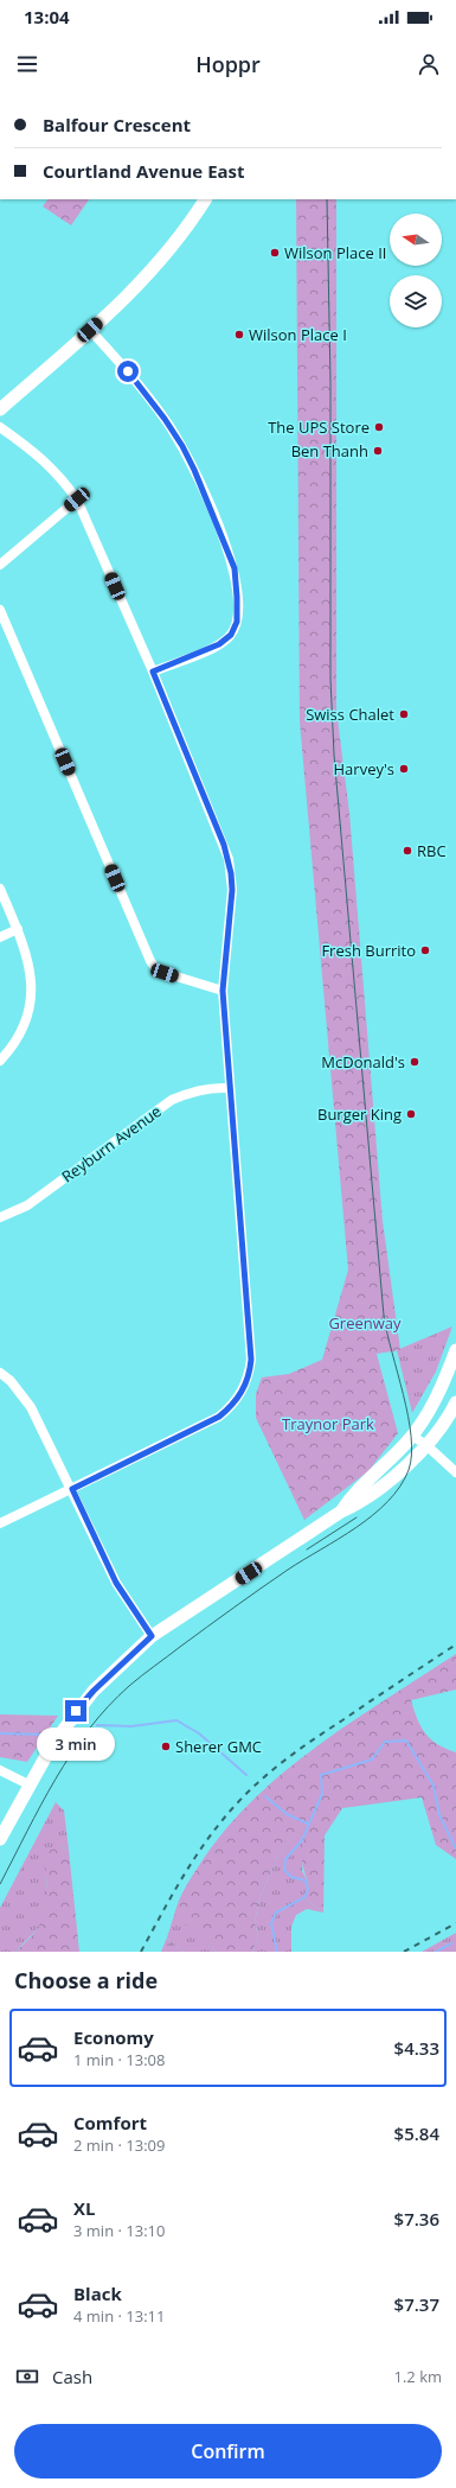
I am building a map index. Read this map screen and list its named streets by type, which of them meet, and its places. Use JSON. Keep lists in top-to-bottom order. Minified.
{"streets":{"street":["Reyburn Avenue"]},"parks":["Greenway","Traynor Park"],"places":["Wilson Place II","Wilson Place I","The UPS Store","Ben Thanh","Swiss Chalet","Harvey's","RBC","Fresh Burrito","McDonald's","Burger King","Sherer GMC"],"north":"left","page":{"status":"13:04","header":"Hoppr","banner":["Balfour Crescent","Courtland Avenue East"],"bubble":"3 min","heading":"Choose a ride","list":[{"name":"Economy","note":"1 min · 13:08","value":"$4.33"},{"name":"Comfort","note":"2 min · 13:09","value":"$5.84"},{"name":"XL","note":"3 min · 13:10","value":"$7.36"},{"name":"Black","note":"4 min · 13:11","value":"$7.37"}],"pay":["Cash","1.2 km"],"buttons":"Confirm"}}
